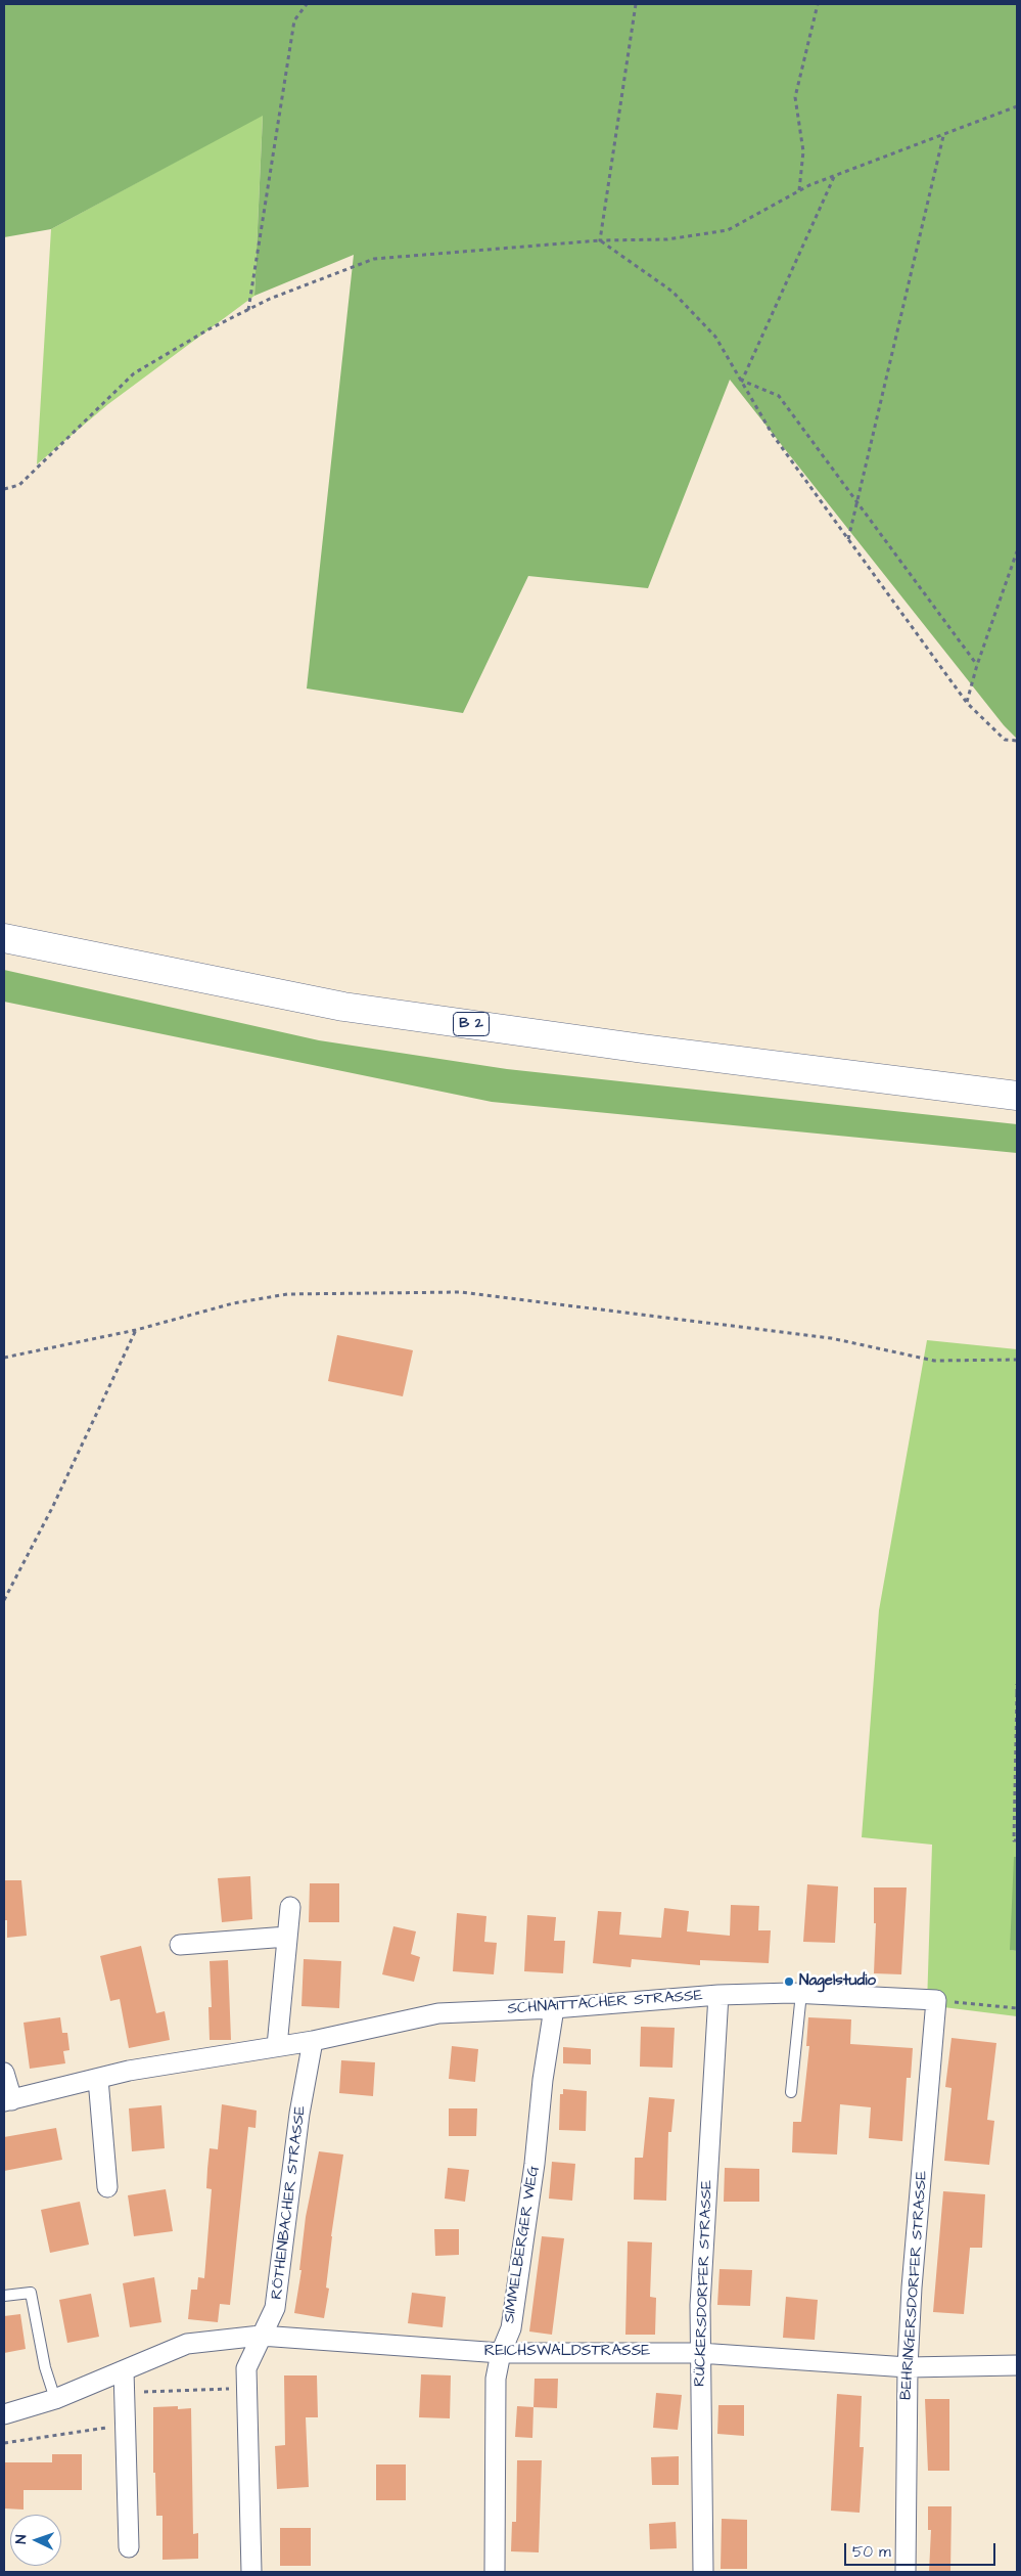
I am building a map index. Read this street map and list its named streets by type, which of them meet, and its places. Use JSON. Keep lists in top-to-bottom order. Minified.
{"streets":{"main road":["B 2"],"street":["SCHNAITTACHER STRASSE","RÖTHENBACHER STRASSE","SIMMELBERGER WEG","RÜCKERSDORFER STRASSE","BEHRINGERSDORFER STRASSE","REICHSWALDSTRASSE"]},"crossings":[["SCHNAITTACHER STRASSE","RÖTHENBACHER STRASSE"],["SCHNAITTACHER STRASSE","SIMMELBERGER WEG"],["SCHNAITTACHER STRASSE","RÜCKERSDORFER STRASSE"],["SCHNAITTACHER STRASSE","BEHRINGERSDORFER STRASSE"],["RÖTHENBACHER STRASSE","REICHSWALDSTRASSE"],["SIMMELBERGER WEG","REICHSWALDSTRASSE"],["RÜCKERSDORFER STRASSE","REICHSWALDSTRASSE"],["BEHRINGERSDORFER STRASSE","REICHSWALDSTRASSE"]],"places":["Nagelstudio"],"scale_bar":"50 m","north":"left"}
